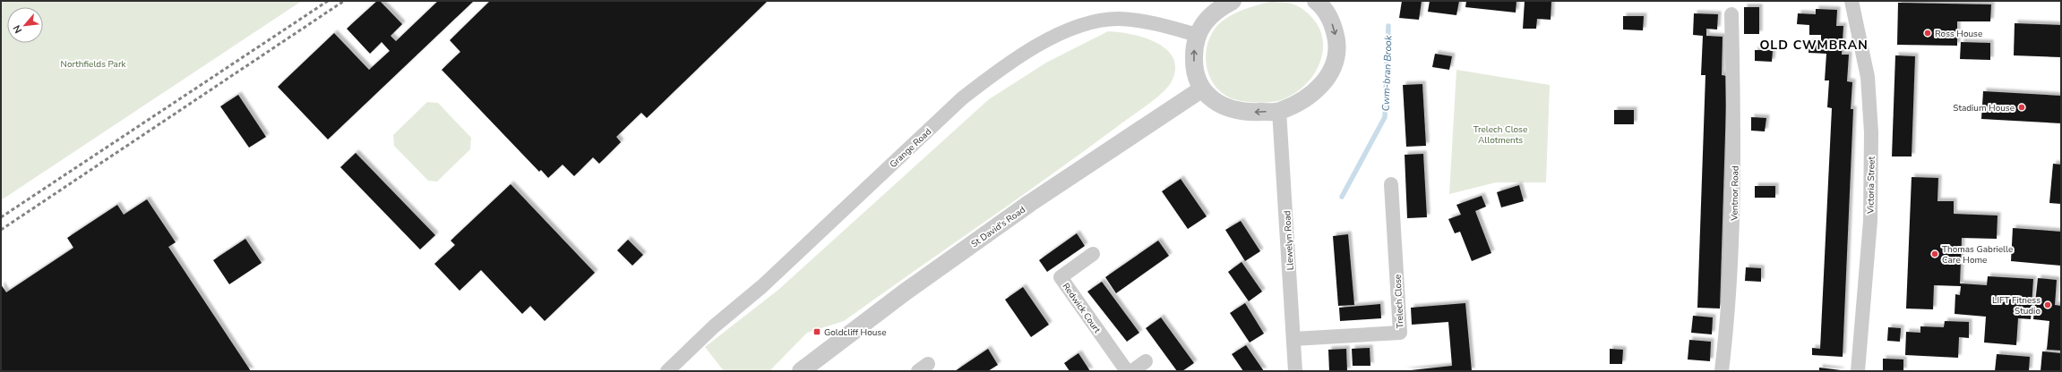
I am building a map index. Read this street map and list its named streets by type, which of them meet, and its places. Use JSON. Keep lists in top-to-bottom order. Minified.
{"streets":{"street":["Grange Road","Victoria Street","Ventnor Road","St David's Road","Llewelyn Road","Trelech Close","Redwick Court"]},"crossings":[["Llewelyn Road","Trelech Close"]],"districts":["OLD CWMBRAN"],"water":["Cwm-bran Brook"],"parks":["Northfields Park","Trelech Close Allotments"],"places":{"other":["Ross House","Stadium House","Thomas Gabrielle Care Home","LIFT Fitness Studio"],"transit":["Goldcliff House"]},"north":"bottom left"}
